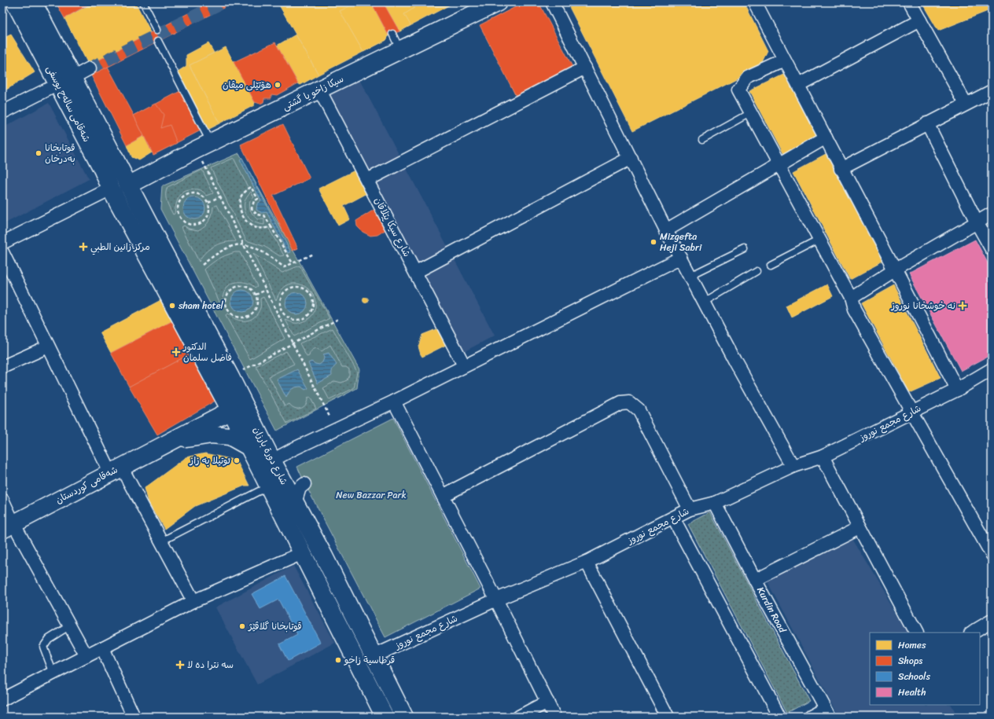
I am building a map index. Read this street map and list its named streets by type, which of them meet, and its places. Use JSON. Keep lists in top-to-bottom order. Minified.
{"streets":{"main road":["سیکا زاخو یا گشتى","شەقامی سالەح یوسفی","شارع دورة بارزان","شەقامی کوردستان"],"street":["شارع سيكا پێلاڤان","شارع مجمع نوروز","Kurdin Road"]},"crossings":[["سیکا زاخو یا گشتى","شەقامی سالەح یوسفی"],["سیکا زاخو یا گشتى","شارع سيكا پێلاڤان"],["سیکا زاخو یا گشتى","شارع دورة بارزان"],["شەقامی سالەح یوسفی","شارع دورة بارزان"],["شارع مجمع نوروز","شارع دورة بارزان"],["شارع مجمع نوروز","Kurdin Road"],["شارع دورة بارزان","شەقامی کوردستان"]],"parks":["New Bazzar Park"],"places":{"other":["هۆتێلی میڤان","قوتابخانا به‌درخان","Mizgefta Heji Sabri","sham hotel","ئوتيلا به زاز","قوتابخانا گلاڤێژ","قرطاسية زاخو"],"health":["مركز زانين الطبي","نه خوشخانا نوروز","الدكتور فاضل سلمان","سه نترا ده لا"]},"legend":["Homes","Shops","Schools","Health"]}
